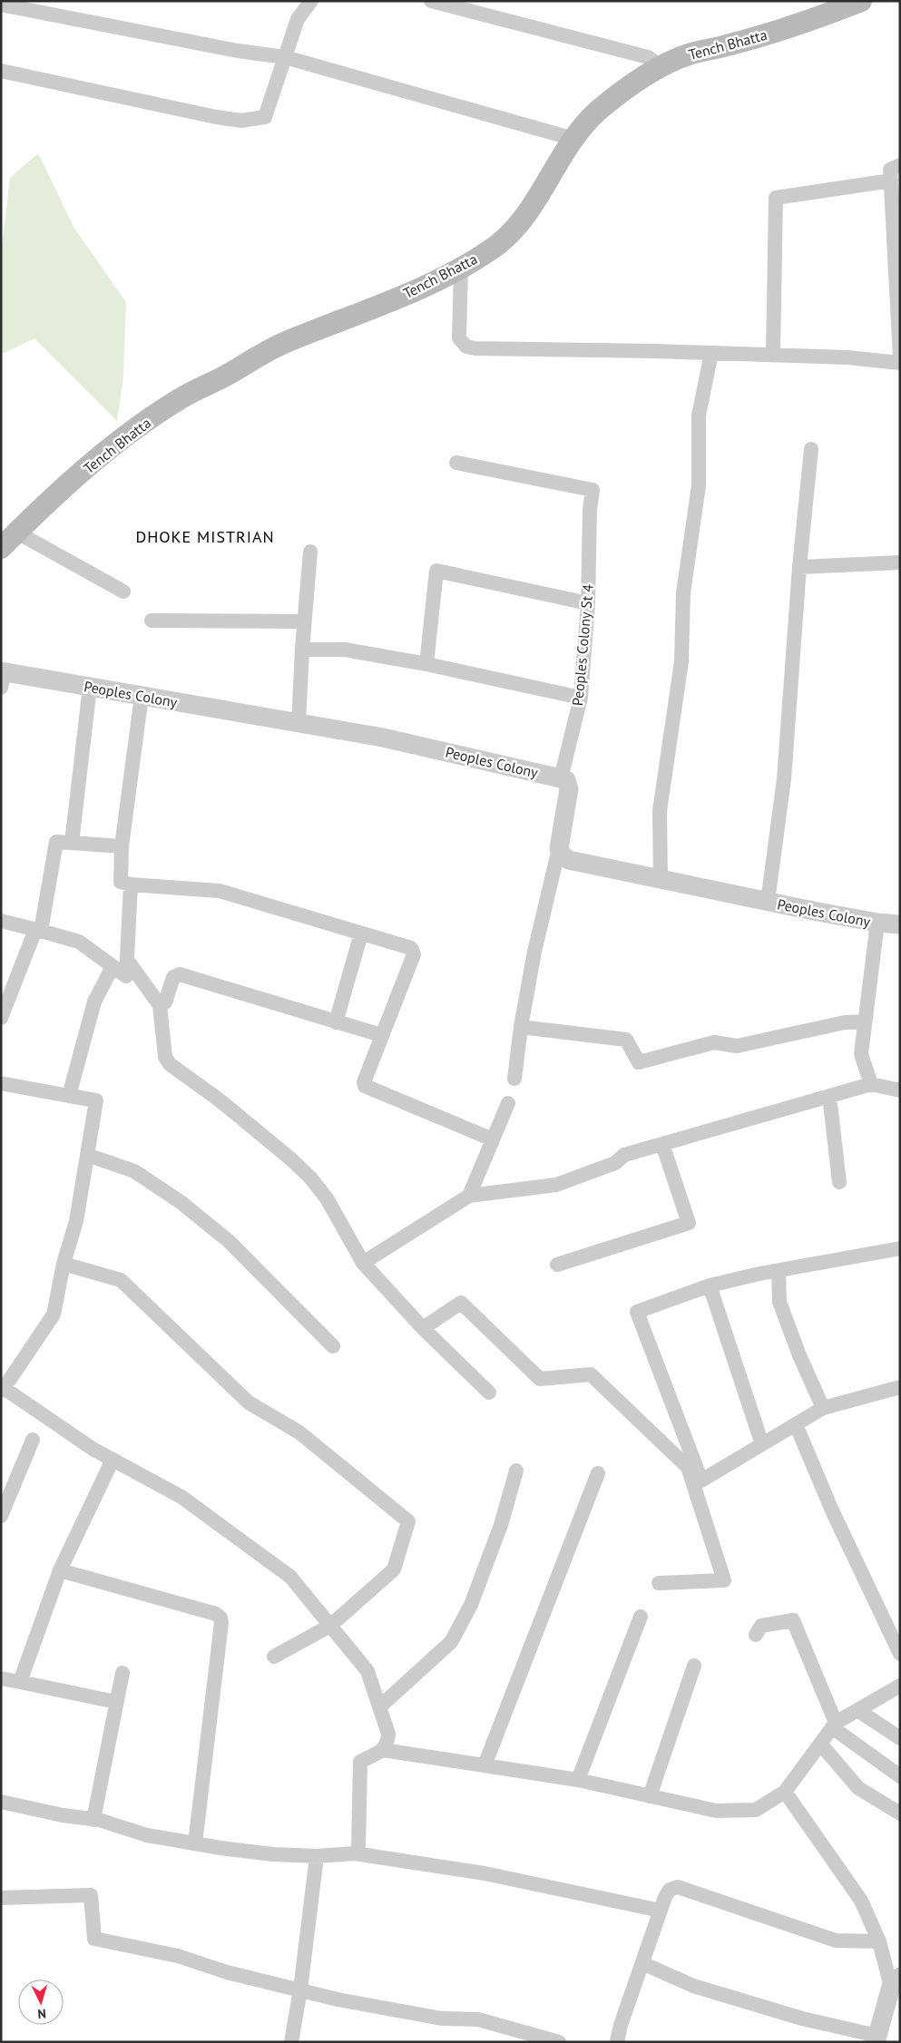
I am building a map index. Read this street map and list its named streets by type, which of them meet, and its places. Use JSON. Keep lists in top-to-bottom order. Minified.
{"streets":{"main road":["Tench Bhatta"],"street":["Peoples Colony St 4","Peoples Colony"]},"crossings":[["Peoples Colony St 4","Peoples Colony"]],"districts":["DHOKE MISTRIAN"],"north":"bottom"}
